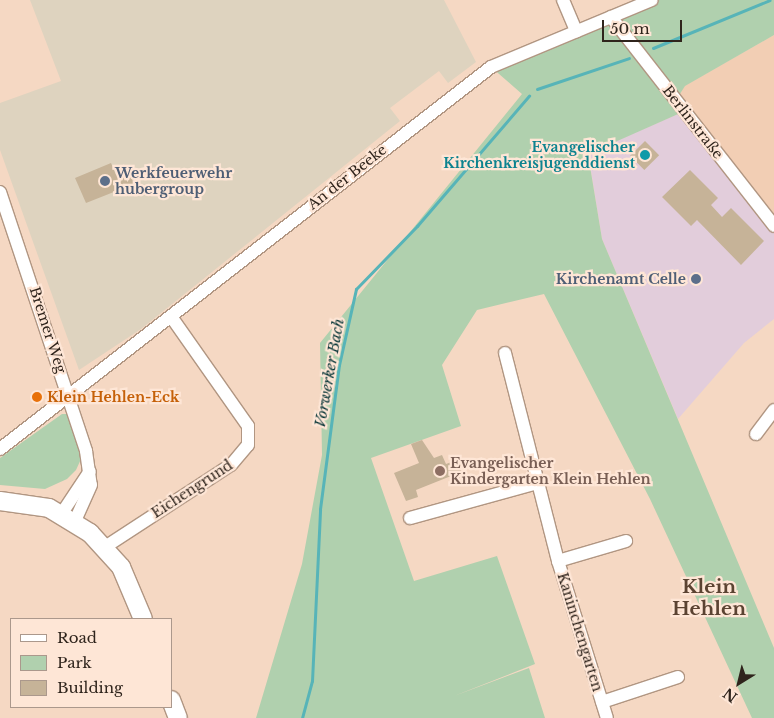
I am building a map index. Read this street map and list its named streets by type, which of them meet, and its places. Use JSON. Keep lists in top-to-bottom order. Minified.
{"streets":{"street":["Berlinstraße","An der Beeke","Bremer Weg","Eichengrund","Kaninchengarten"]},"crossings":[["Berlinstraße","An der Beeke"],["An der Beeke","Bremer Weg"],["An der Beeke","Eichengrund"]],"districts":["Klein Hehlen"],"water":["Vorwerker Bach"],"places":["Evangelischer Kirchenkreisjugenddienst","Werkfeuerwehr hubergroup","Kirchenamt Celle","Klein Hehlen-Eck","Evangelischer Kindergarten Klein Hehlen"],"legend":["Road","Park","Building"],"scale_bar":"50 m","north":"bottom left"}
